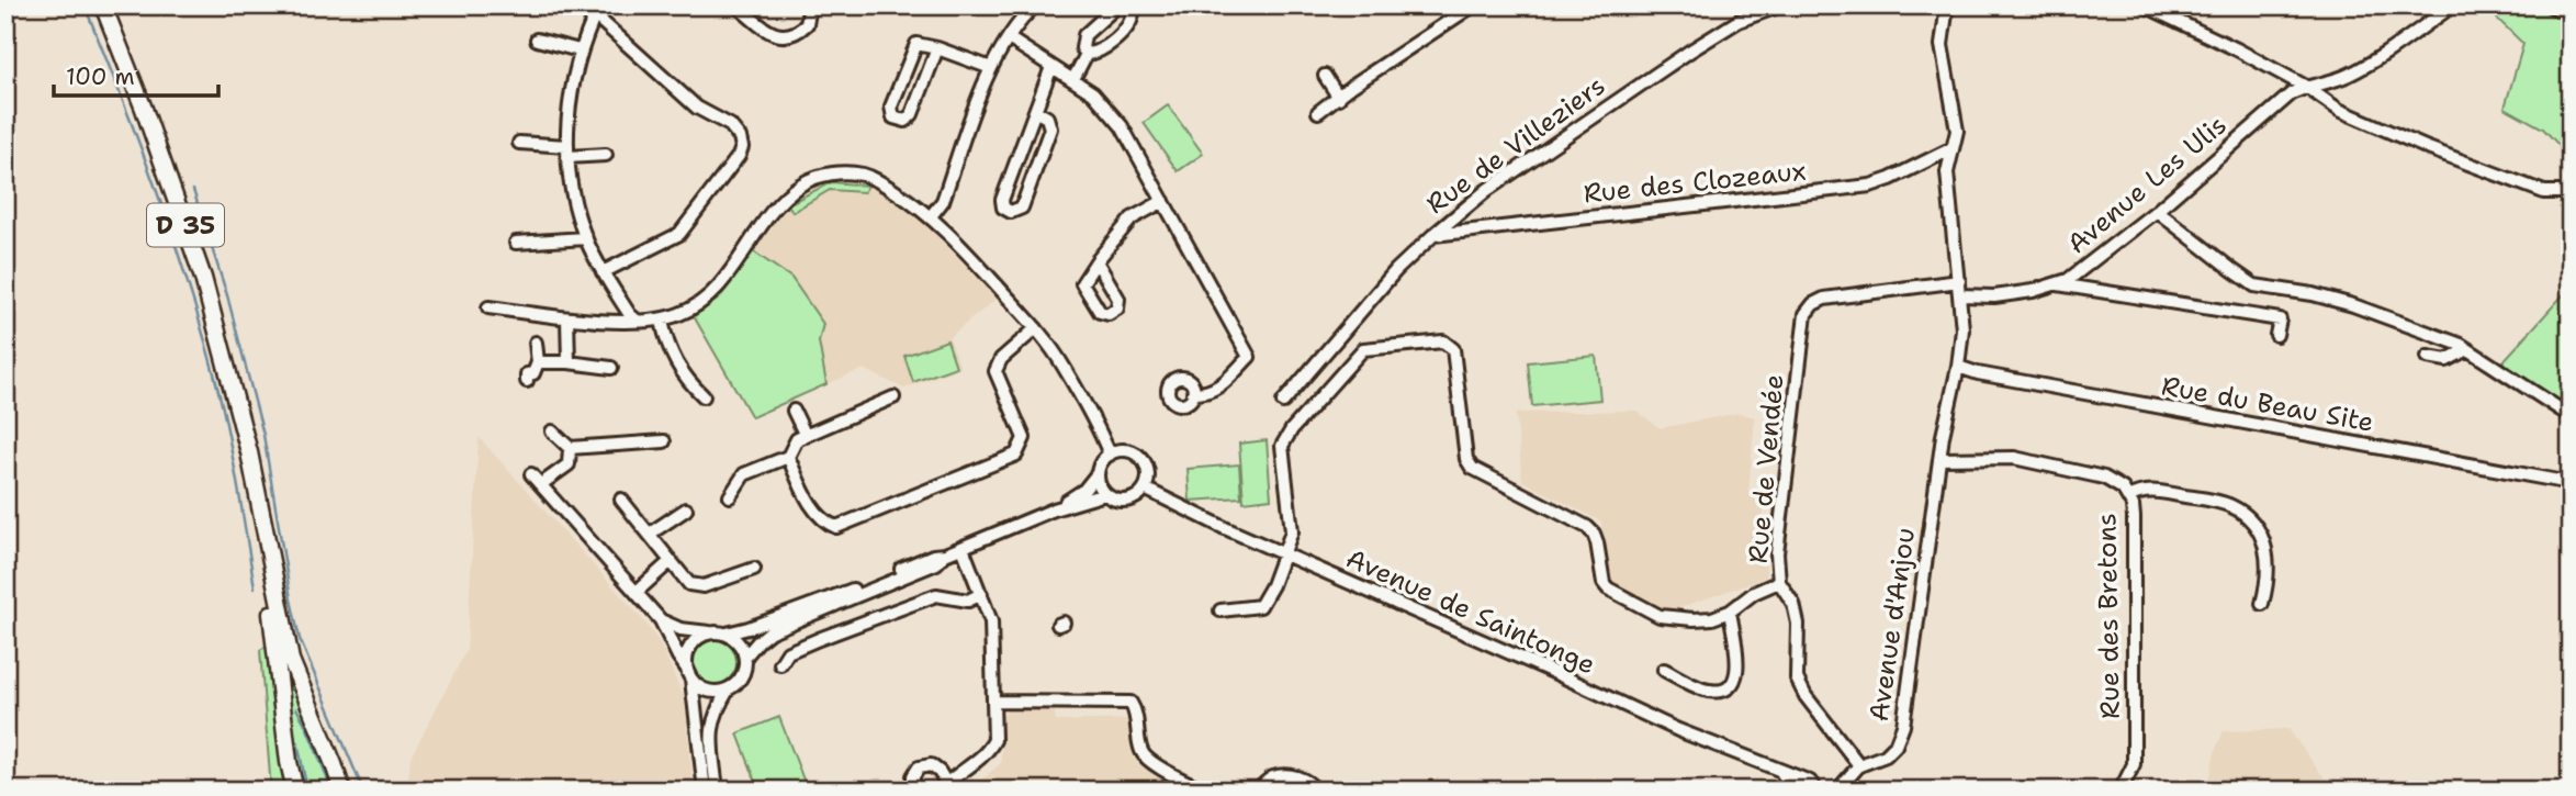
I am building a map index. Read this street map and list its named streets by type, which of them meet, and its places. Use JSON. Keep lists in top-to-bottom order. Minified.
{"streets":{"main road":["D 35"],"street":["Rue de Villeziers","Rue des Clozeaux","Avenue Les Ulis","Rue du Beau Site","Rue de Vendée","Avenue de Saintonge","Rue des Bretons","Avenue d'Anjou"]},"crossings":[["Rue de Villeziers","Rue des Clozeaux"],["Rue des Clozeaux","Avenue d'Anjou"],["Avenue Les Ulis","Avenue d'Anjou"],["Rue du Beau Site","Avenue d'Anjou"],["Rue de Vendée","Avenue d'Anjou"],["Rue des Bretons","Avenue d'Anjou"]],"scale_bar":"100 m"}
